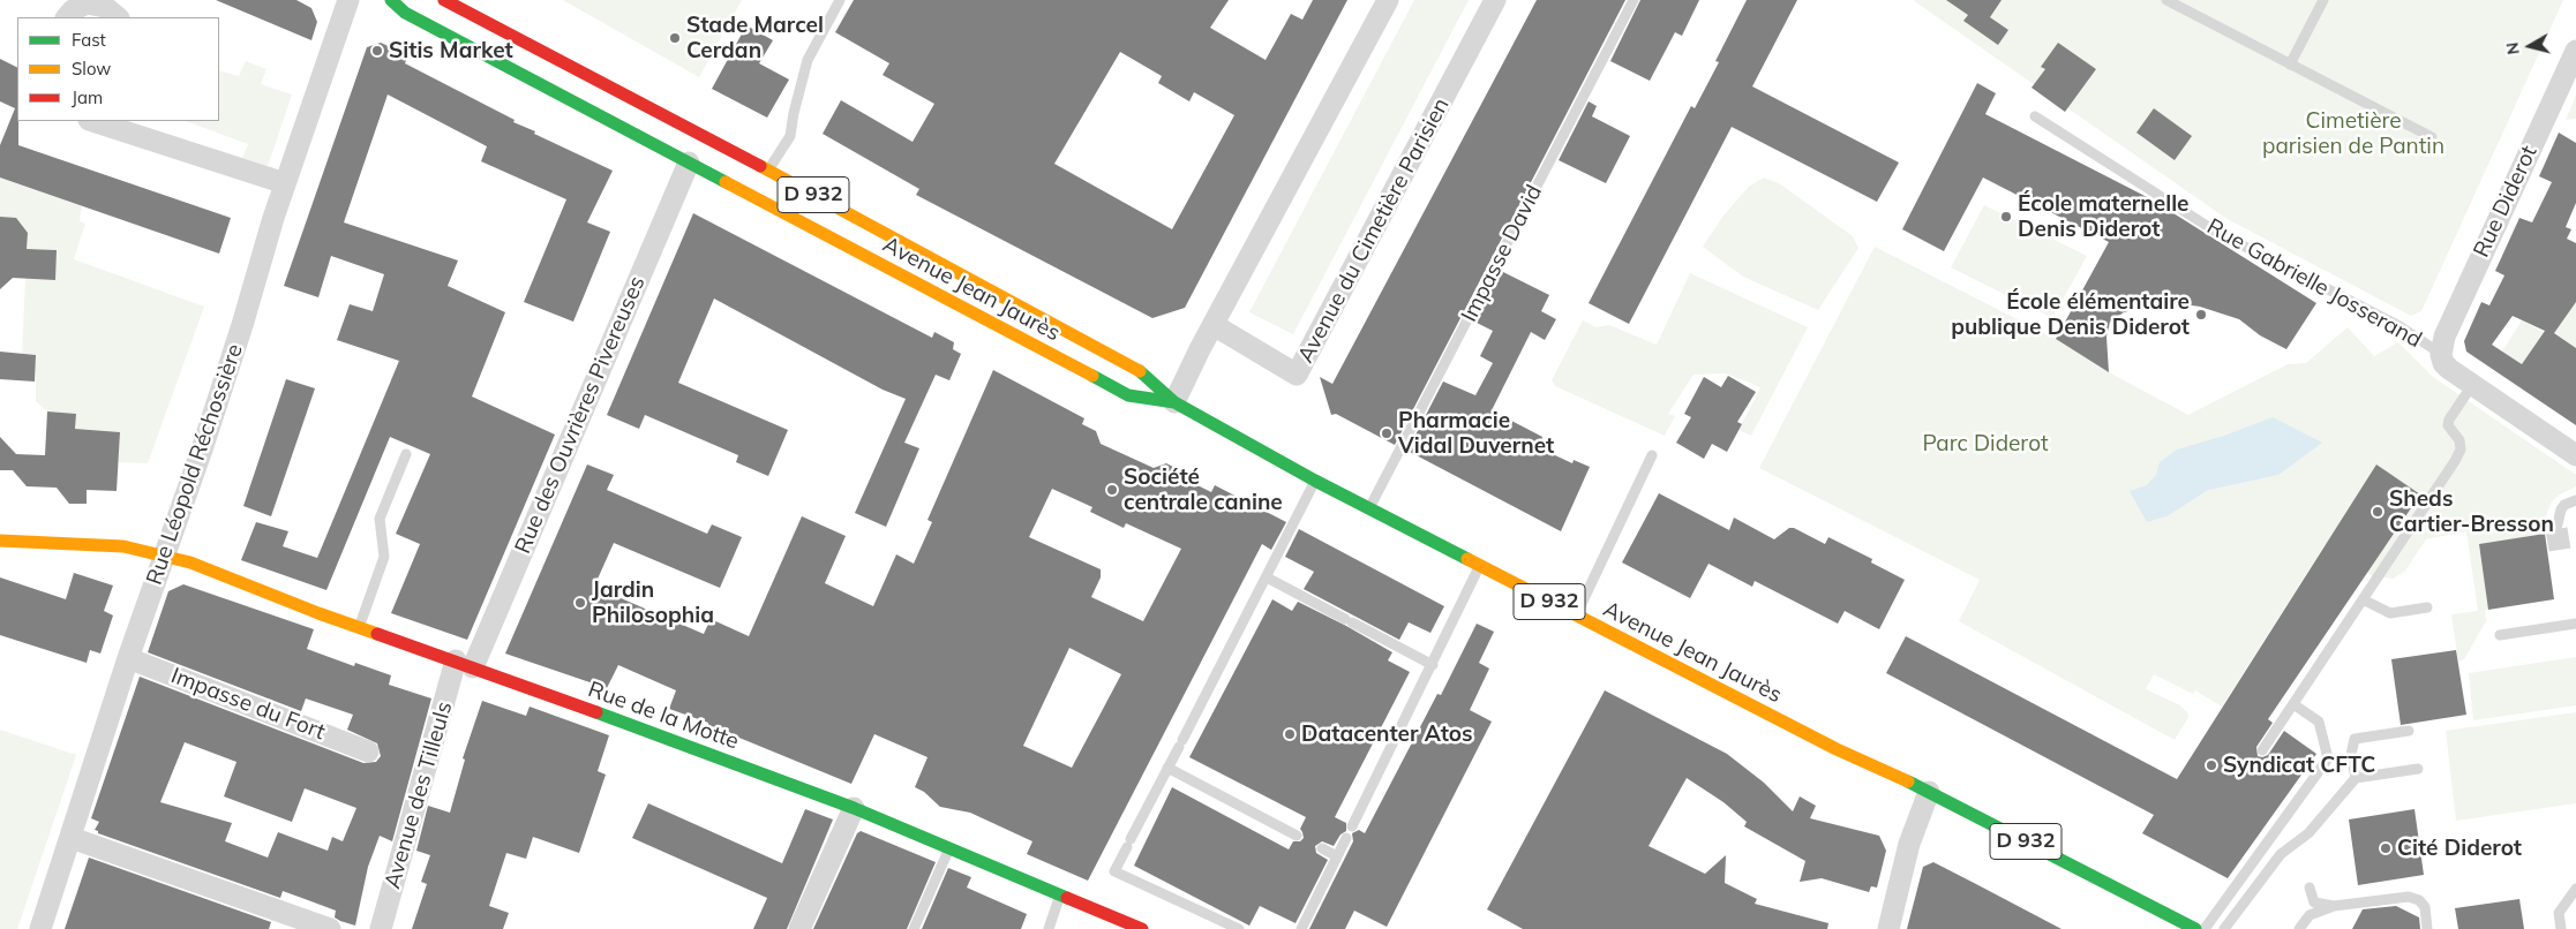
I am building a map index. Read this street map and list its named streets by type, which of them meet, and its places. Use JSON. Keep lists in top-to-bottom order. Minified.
{"streets":{"main road":["D 932","Avenue Jean Jaurès","Rue de la Motte"],"street":["Rue Diderot","Avenue du Cimetière Parisien","Rue Gabrielle Josserand","Rue des Ouvrières Pivereuses","Rue Léopold Réchossière","Impasse du Fort","Avenue des Tilleuls"],"lane":["Impasse David"]},"crossings":[["Rue Diderot","Rue Gabrielle Josserand"],["Impasse David","Avenue Jean Jaurès"],["Avenue Jean Jaurès","Rue des Ouvrières Pivereuses"],["Rue des Ouvrières Pivereuses","Rue de la Motte"],["Rue des Ouvrières Pivereuses","Avenue des Tilleuls"],["Rue Léopold Réchossière","Impasse du Fort"],["Rue Léopold Réchossière","Rue de la Motte"],["Rue de la Motte","Avenue des Tilleuls"]],"parks":["Cimetière parisien de Pantin","Parc Diderot"],"places":["Stade Marcel Cerdan","Sitis Market","École maternelle Denis Diderot","École élémentaire publique Denis Diderot","Pharmacie Vidal Duvernet","Société centrale canine","Sheds Cartier-Bresson","Jardin Philosophia","Datacenter Atos","Syndicat CFTC","Cité Diderot"],"legend":["Fast","Slow","Jam"],"north":"left"}
